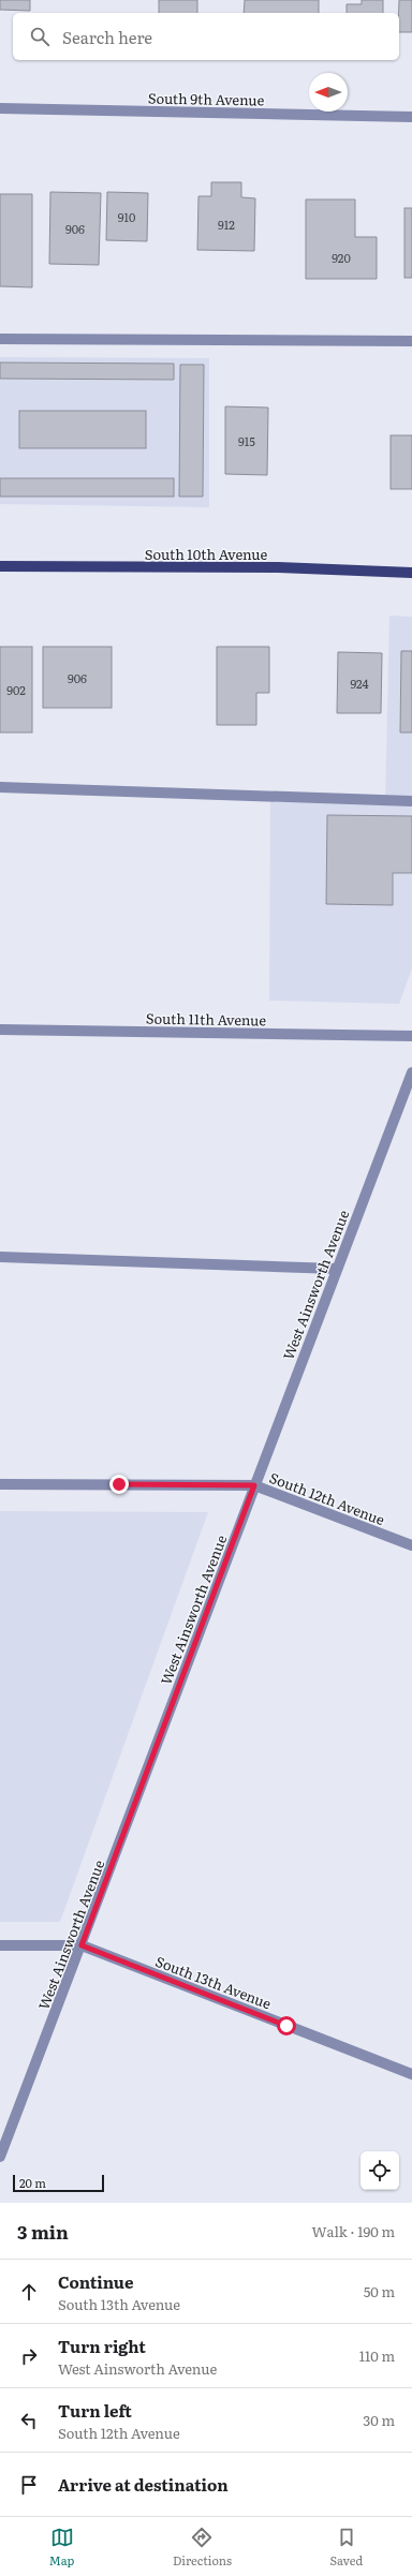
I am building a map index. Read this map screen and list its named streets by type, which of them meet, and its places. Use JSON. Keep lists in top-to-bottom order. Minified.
{"streets":{"main road":["South 10th Avenue"],"street":["South 9th Avenue","South 11th Avenue","West Ainsworth Avenue","South 12th Avenue","South 13th Avenue"]},"crossings":[["West Ainsworth Avenue","South 12th Avenue"],["West Ainsworth Avenue","South 13th Avenue"]],"house_numbers":["910","912","906","920","915","906","924","902"],"scale_bar":"20 m","north":"left","page":{"search":"Search here","scale":"20 m","heading":["3 min","Walk · 190 m"],"list":[["Continue","South 13th Avenue","50 m"],["Turn right","West Ainsworth Avenue","110 m"],["Turn left","South 12th Avenue","30 m"],"Arrive at destination"],"nav":["Map","Directions","Saved"]}}
